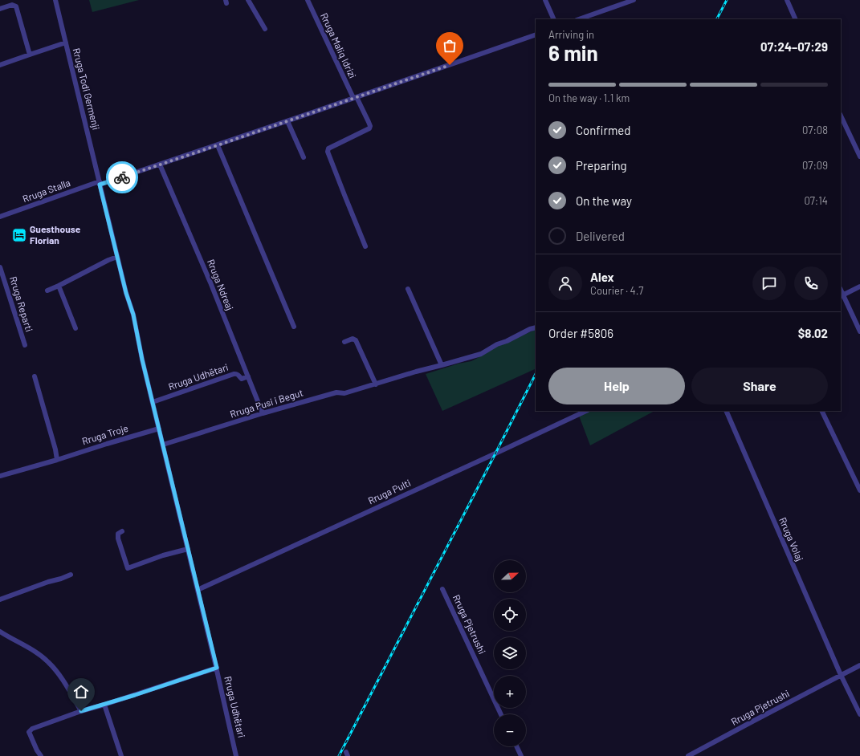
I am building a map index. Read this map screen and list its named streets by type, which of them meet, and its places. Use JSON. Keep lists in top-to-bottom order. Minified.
{"streets":{"street":["Rruga Maliq Idrizi","Rruga Todi Germenji","Rruga Stalla","Rruga Ndreaj","Rruga Reparti","Rruga Udhëtari","Rruga Pusi i Begut","Rruga Troje","Rruga Pulti","Rruga Volaj","Rruga Pjetrushi"]},"crossings":[["Rruga Maliq Idrizi","Rruga Stalla"],["Rruga Todi Germenji","Rruga Stalla"],["Rruga Todi Germenji","Rruga Udhëtari"],["Rruga Stalla","Rruga Ndreaj"],["Rruga Stalla","Rruga Udhëtari"],["Rruga Ndreaj","Rruga Udhëtari"],["Rruga Ndreaj","Rruga Pusi i Begut"],["Rruga Udhëtari","Rruga Pusi i Begut"],["Rruga Udhëtari","Rruga Troje"],["Rruga Udhëtari","Rruga Pulti"],["Rruga Volaj","Rruga Pjetrushi"]],"places":{"hotel":["Guesthouse Florian"]},"north":"right","page":{"heading":["6 min","Arriving in","07:24–07:29"],"panel":["Alex","Courier · 4.7","Order #5806","$8.02"],"bar":"On the way · 1.1 km","list":[["Confirmed","07:08"],["Preparing","07:09"],["On the way","07:14"],"Delivered"],"buttons":["Help","Share"],"map_buttons":["+","−"]}}
